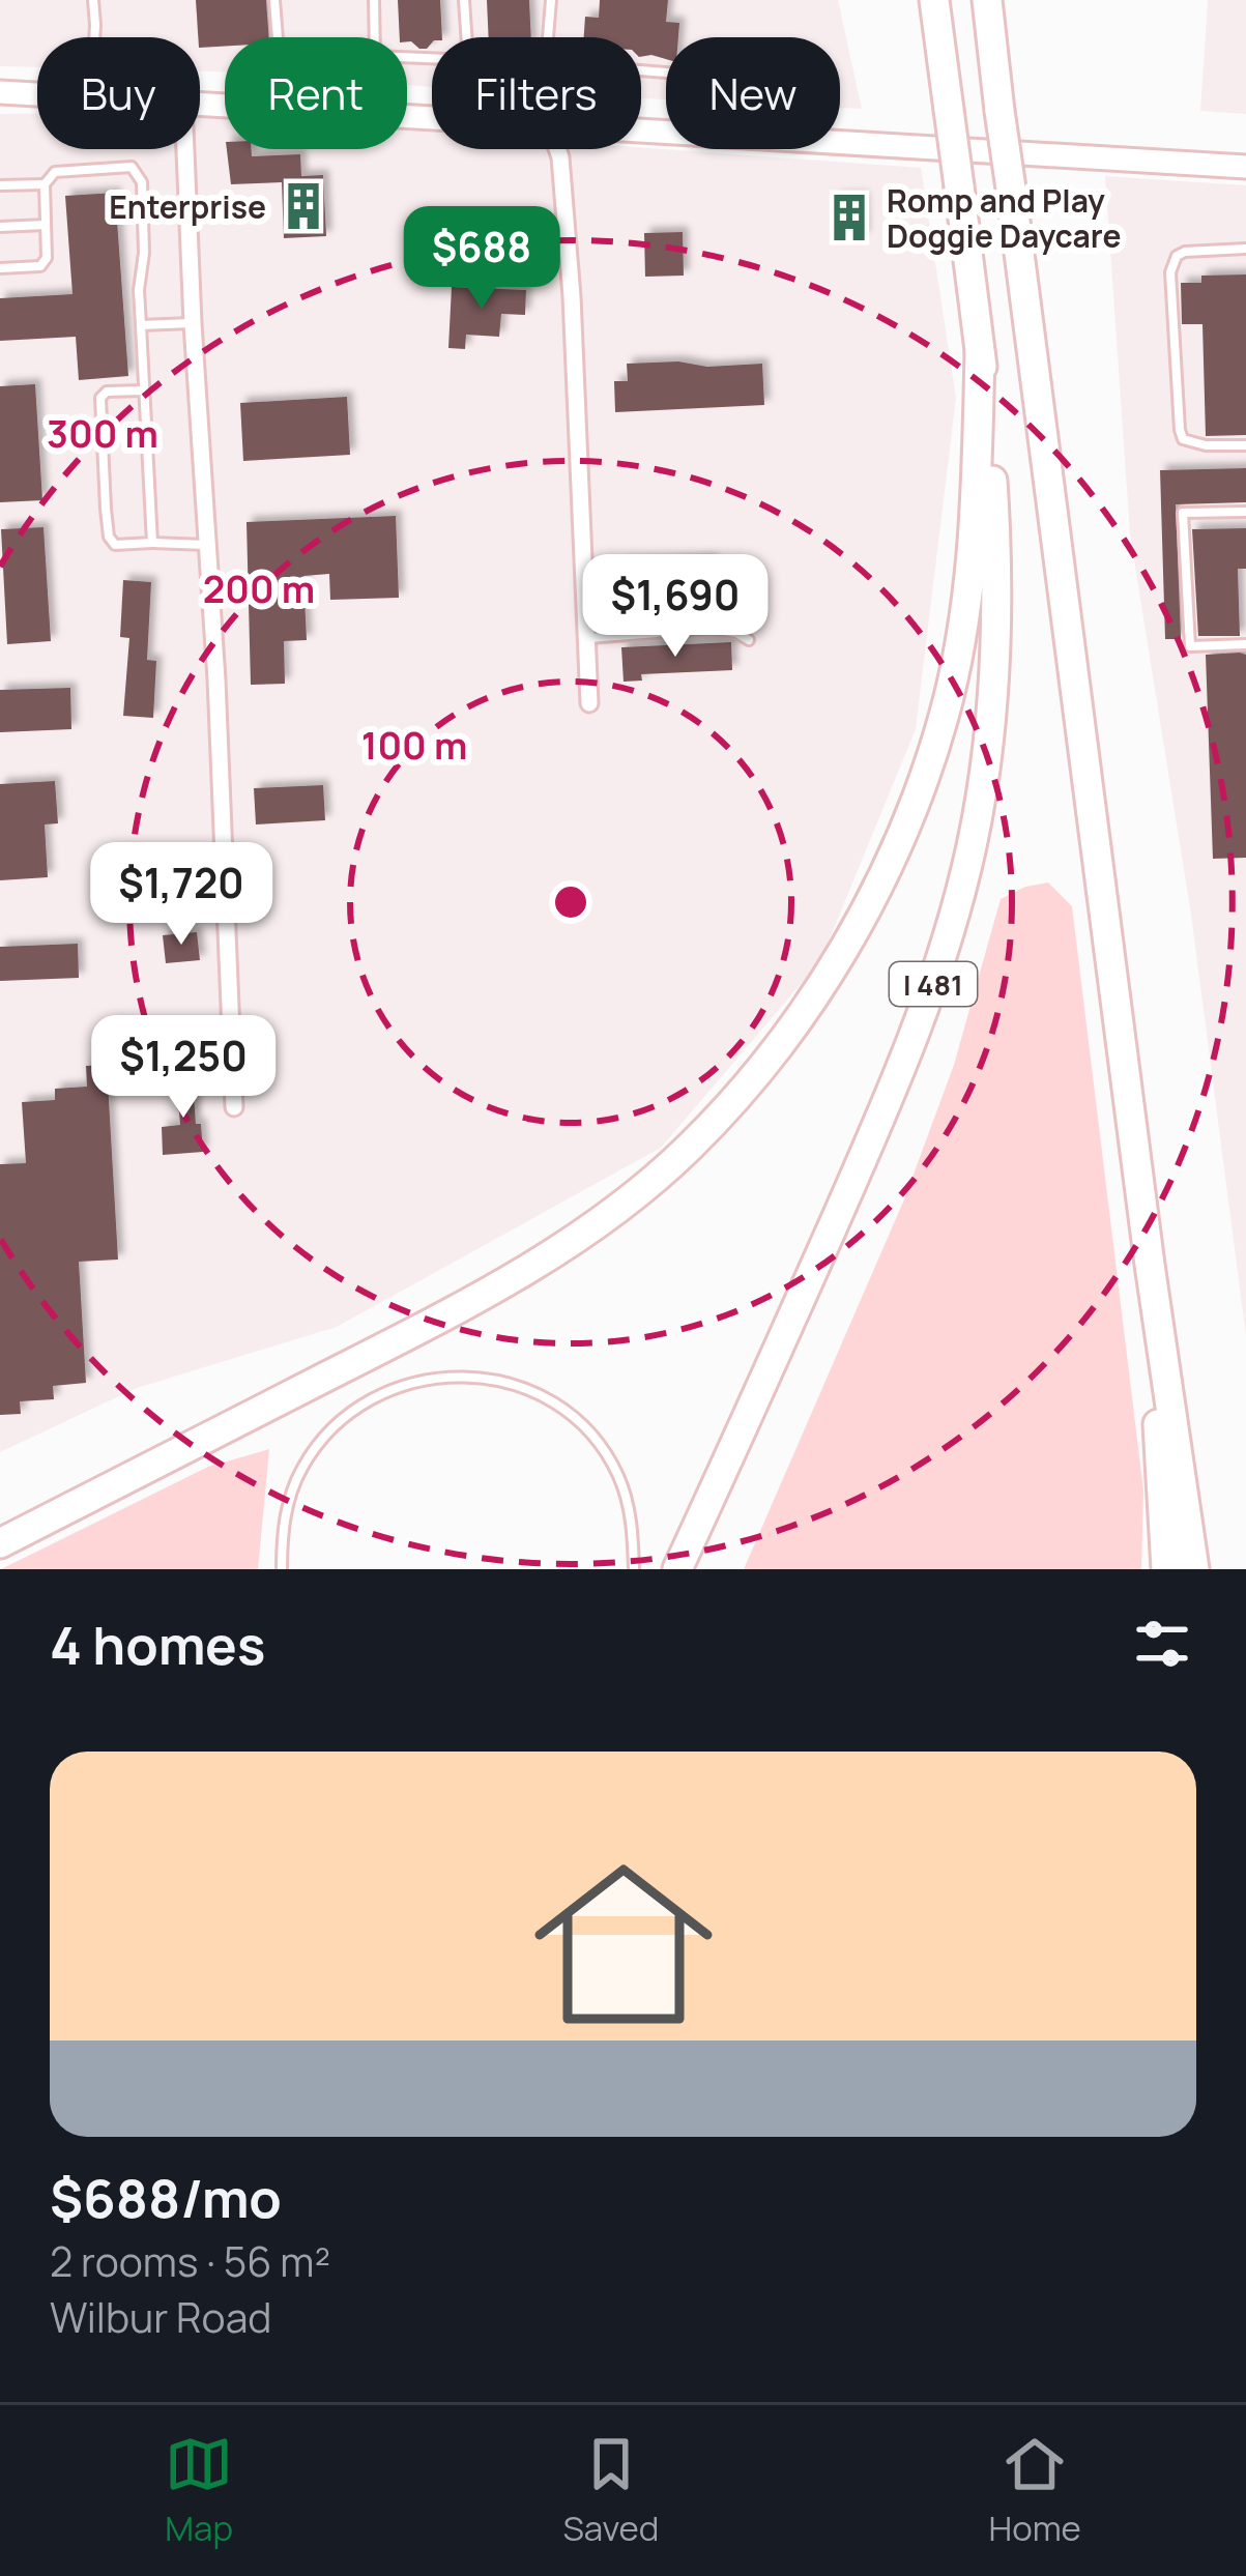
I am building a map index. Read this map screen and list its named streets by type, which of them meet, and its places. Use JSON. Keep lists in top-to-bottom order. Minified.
{"streets":{"highway":["I 481"]},"places":{"building":["Enterprise","Romp and Play Doggie Daycare"]},"page":{"chip":["Buy","Rent","Filters","New"],"price":["$688","$1,690","$1,720","$1,250"],"heading":"4 homes","list":[{"name":"$688/mo","note":"2 rooms · 56 m² · Wilbur Road"}],"tabs":["Map","Saved","Home"]},"rings":["300 m","200 m","100 m"]}
